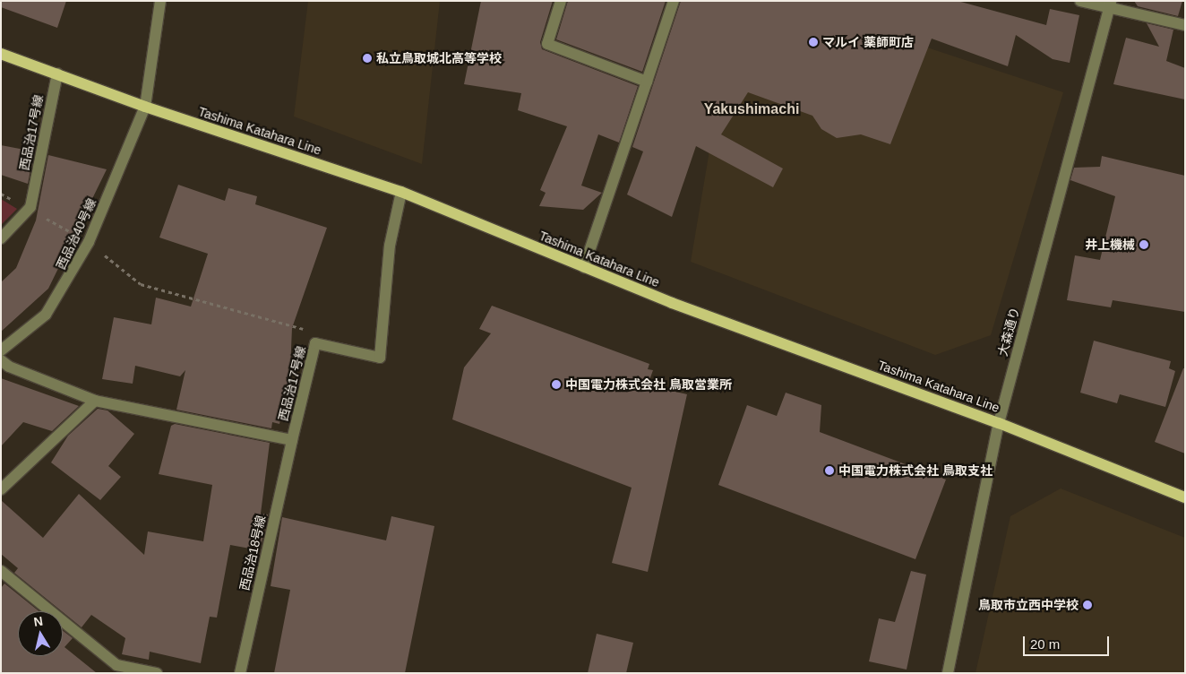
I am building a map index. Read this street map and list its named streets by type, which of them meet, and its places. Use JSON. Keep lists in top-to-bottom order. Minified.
{"streets":{"main road":["Tashima Katahara Line"],"street":["西品治17号線","西品治40号線","大森通り","西品治18号線"]},"crossings":[["Tashima Katahara Line","西品治17号線"],["Tashima Katahara Line","西品治40号線"],["Tashima Katahara Line","大森通り"],["西品治17号線","西品治18号線"]],"districts":["Yakushimachi"],"places":["マルイ 薬師町店","私立鳥取城北高等学校","井上機械","中国電力株式会社 鳥取営業所","中国電力株式会社 鳥取支社","鳥取市立西中学校"],"scale_bar":"20 m","north":"top"}
